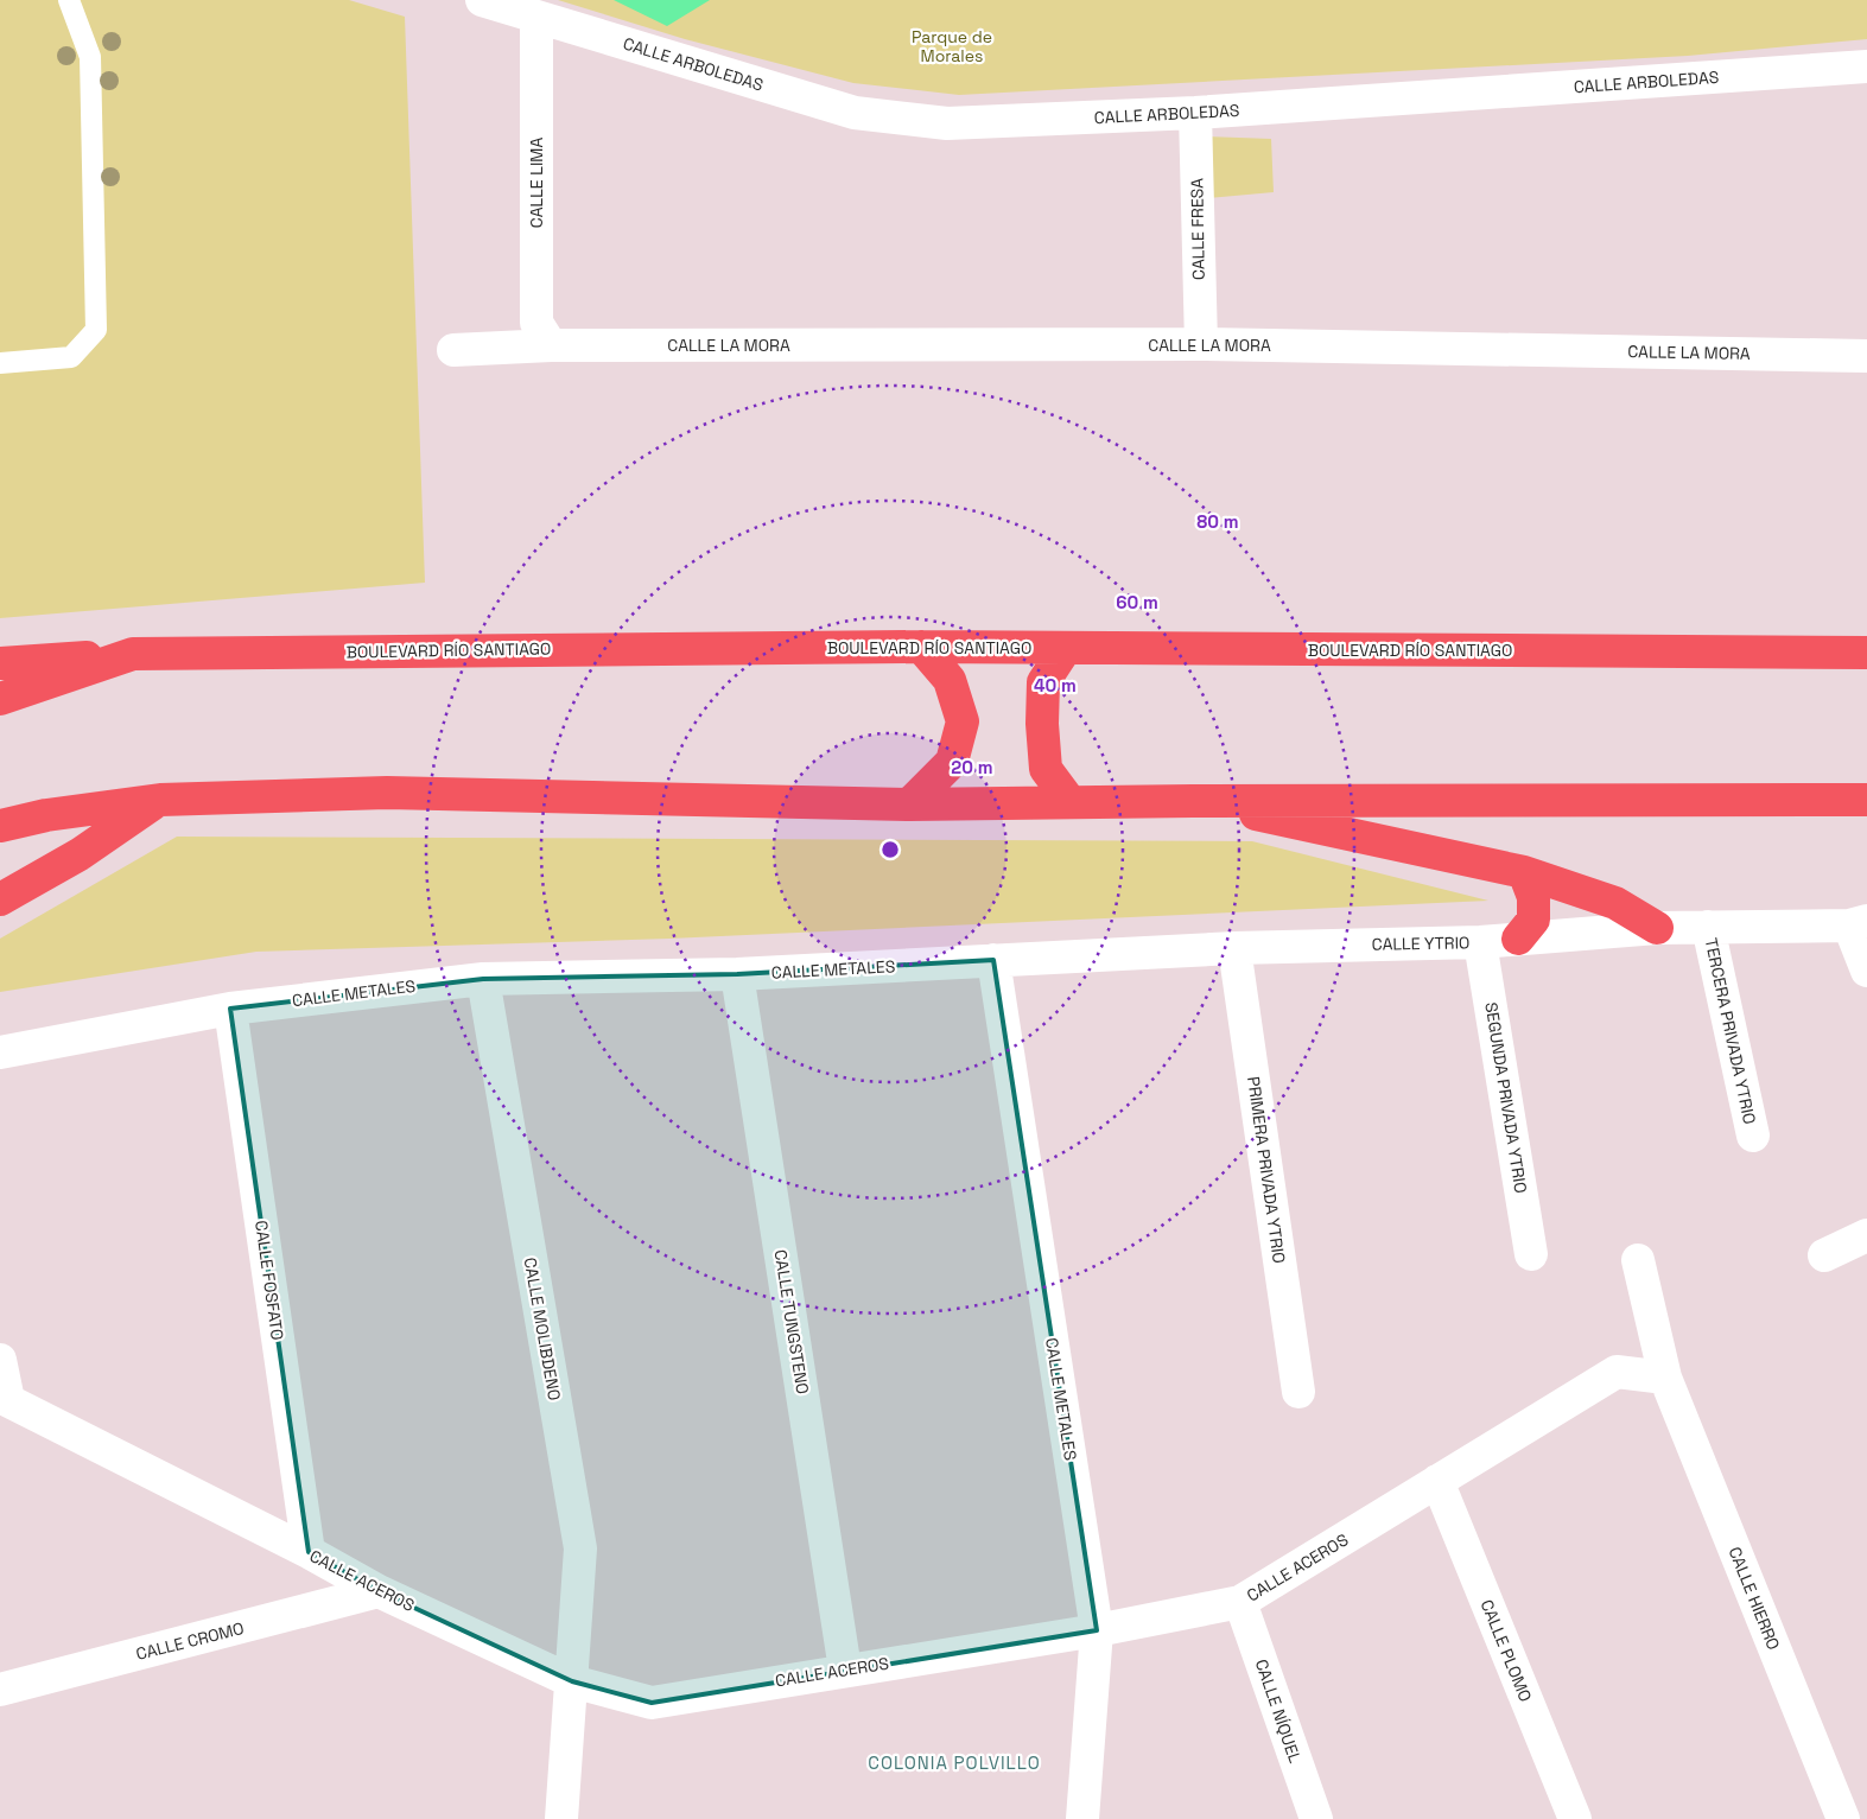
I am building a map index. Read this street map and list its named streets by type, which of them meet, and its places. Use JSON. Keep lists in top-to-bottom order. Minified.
{"streets":{"main road":["BOULEVARD RÍO SANTIAGO"],"street":["CALLE ARBOLEDAS","CALLE LIMA","CALLE FRESA","CALLE LA MORA","CALLE YTRIO","CALLE METALES","TERCERA PRIVADA YTRIO","SEGUNDA PRIVADA YTRIO","PRIMERA PRIVADA YTRIO","CALLE FOSFATO","CALLE TUNGSTENO","CALLE MOLIBDENO","CALLE ACEROS","CALLE HIERRO","CALLE CROMO","CALLE PLOMO","CALLE NÍQUEL"]},"crossings":[["CALLE ARBOLEDAS","CALLE LIMA"],["CALLE ARBOLEDAS","CALLE FRESA"],["CALLE LIMA","CALLE LA MORA"],["CALLE FRESA","CALLE LA MORA"],["CALLE YTRIO","CALLE METALES"],["CALLE YTRIO","TERCERA PRIVADA YTRIO"],["CALLE YTRIO","SEGUNDA PRIVADA YTRIO"],["CALLE YTRIO","PRIMERA PRIVADA YTRIO"],["CALLE METALES","CALLE FOSFATO"],["CALLE METALES","CALLE TUNGSTENO"],["CALLE METALES","CALLE MOLIBDENO"],["CALLE METALES","CALLE ACEROS"],["CALLE FOSFATO","CALLE ACEROS"],["CALLE TUNGSTENO","CALLE ACEROS"],["CALLE MOLIBDENO","CALLE ACEROS"],["CALLE ACEROS","CALLE HIERRO"],["CALLE ACEROS","CALLE CROMO"],["CALLE ACEROS","CALLE PLOMO"],["CALLE ACEROS","CALLE NÍQUEL"]],"districts":["COLONIA POLVILLO"],"parks":["Parque de Morales"],"rings":["80 m","60 m","40 m","20 m"]}
